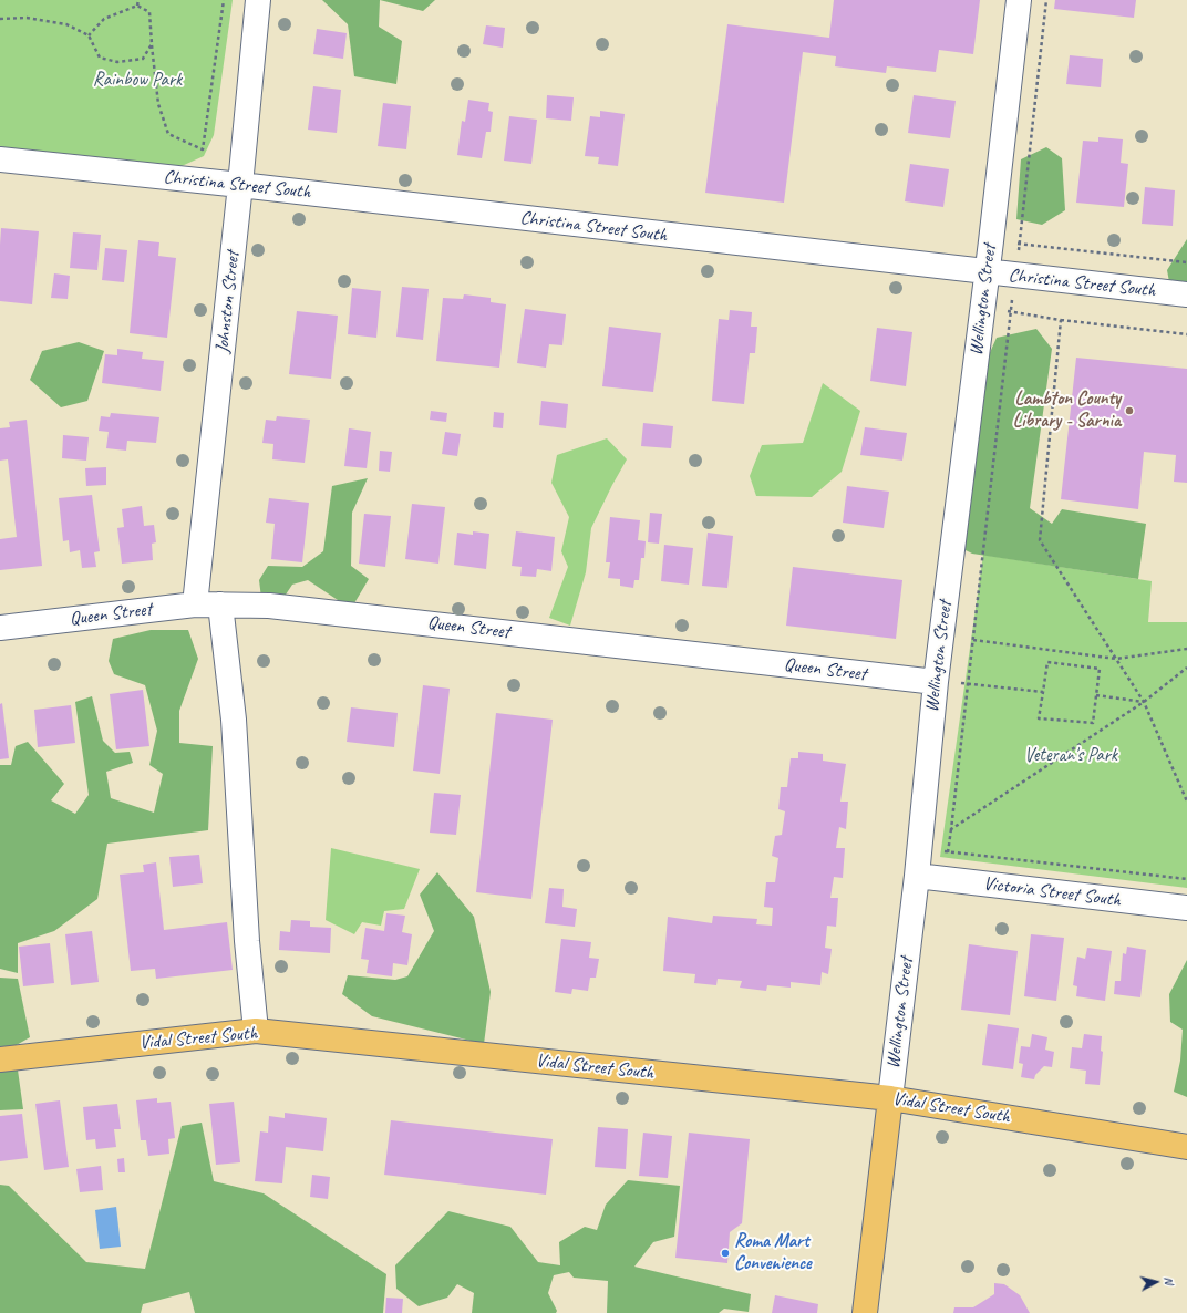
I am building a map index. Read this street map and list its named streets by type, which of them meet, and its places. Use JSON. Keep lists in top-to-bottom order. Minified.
{"streets":{"main road":["Wellington Street","Vidal Street South"],"street":["Christina Street South","Johnston Street","Queen Street","Victoria Street South"]},"crossings":[["Christina Street South","Wellington Street"],["Christina Street South","Johnston Street"],["Wellington Street","Queen Street"],["Wellington Street","Victoria Street South"],["Wellington Street","Vidal Street South"],["Johnston Street","Queen Street"]],"parks":["Rainbow Park","Veteran's Park"],"places":["Lambton County Library - Sarnia","Roma Mart Convenience"],"north":"right"}
